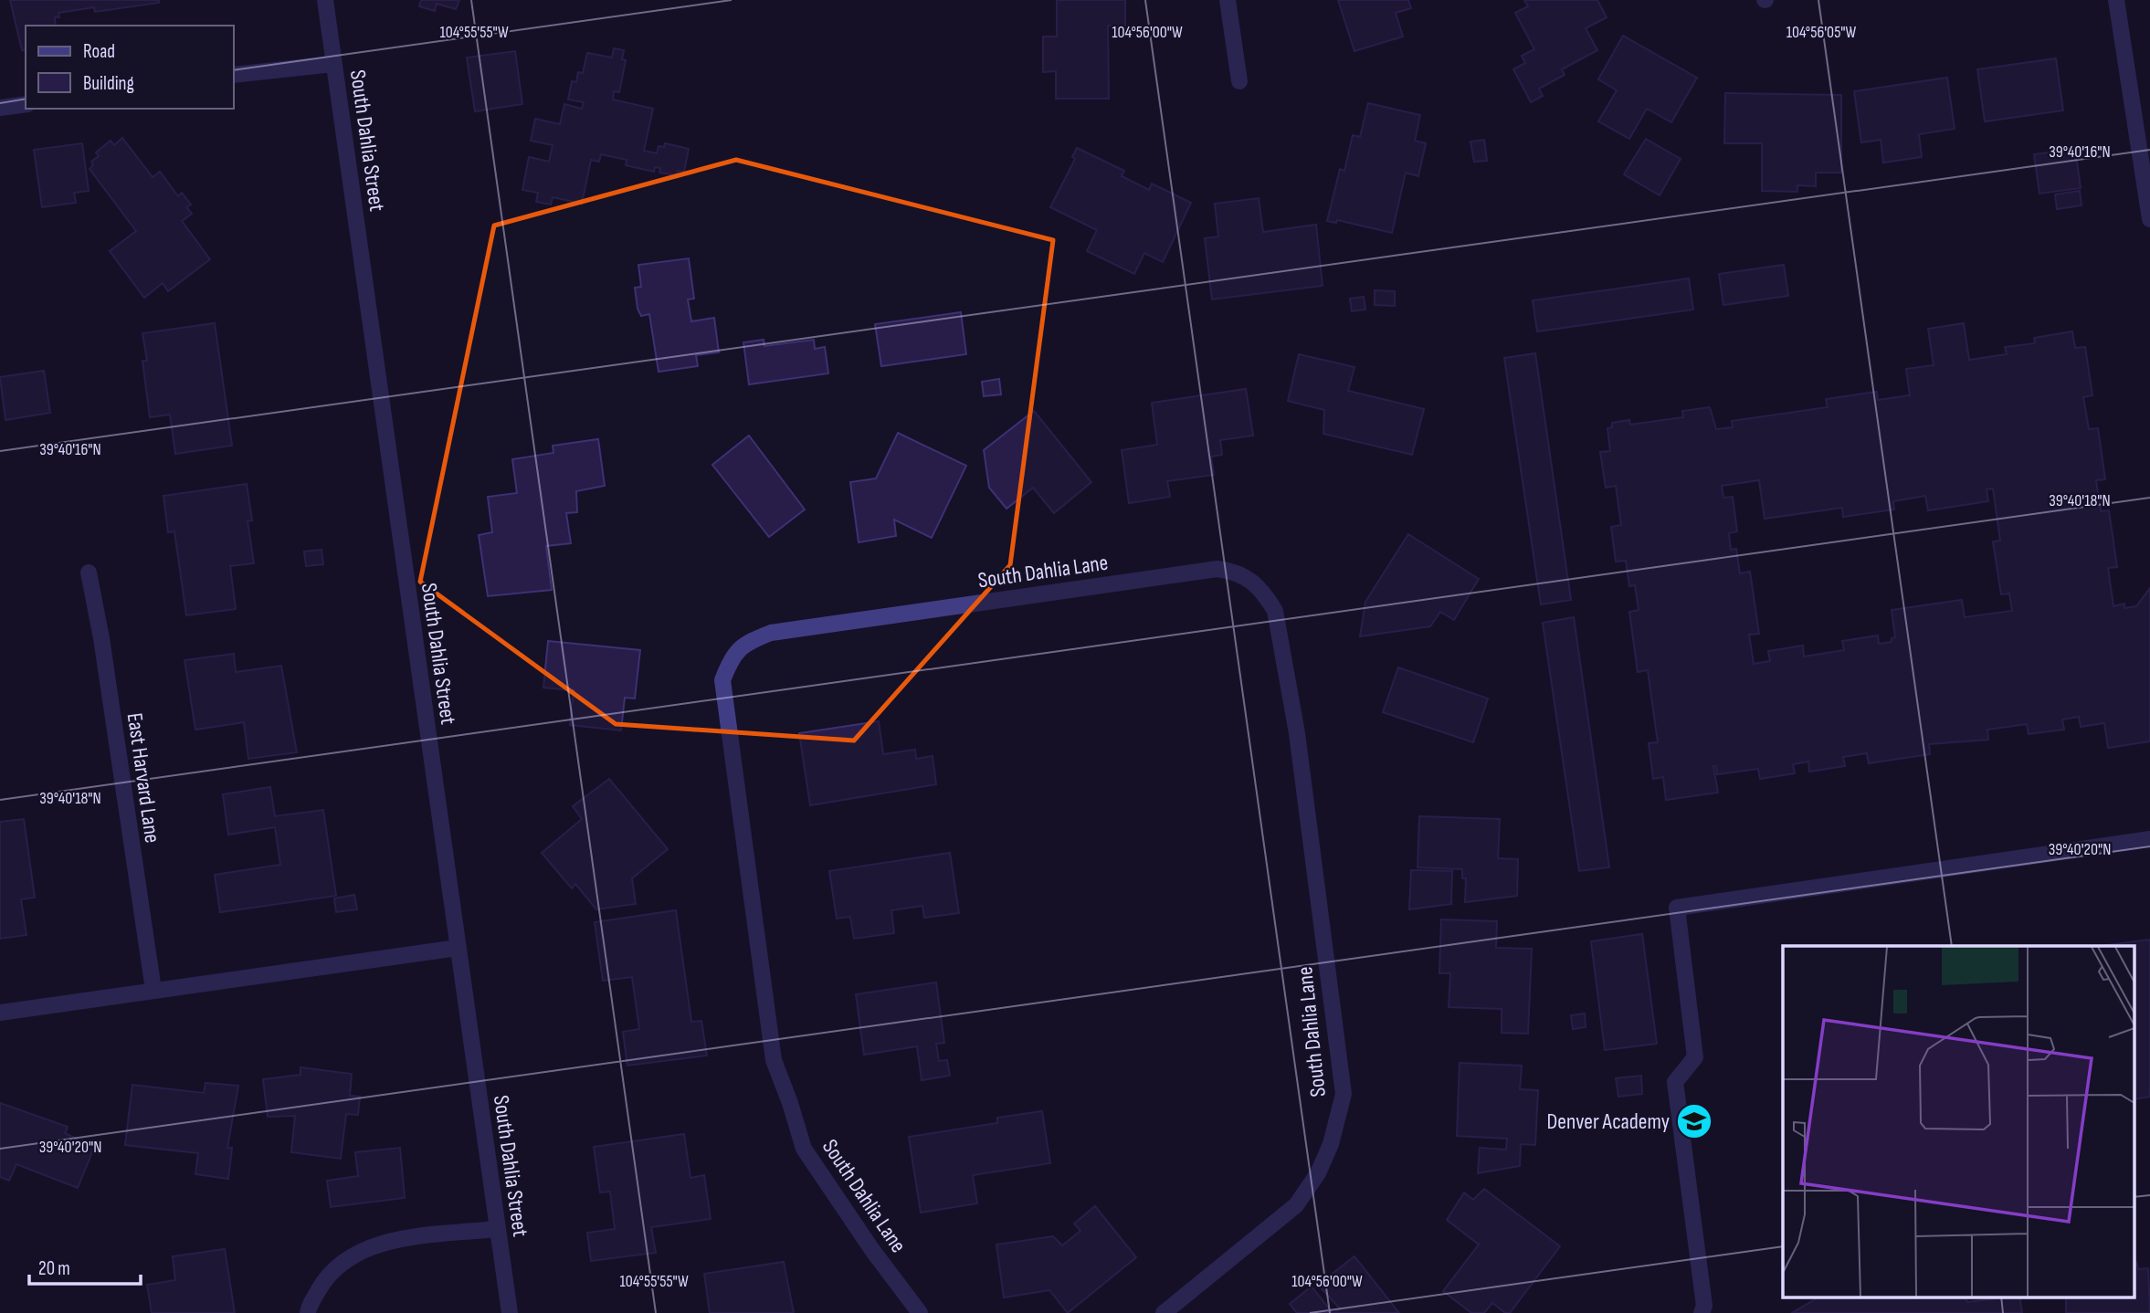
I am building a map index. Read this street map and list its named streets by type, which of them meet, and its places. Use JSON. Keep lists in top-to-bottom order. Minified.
{"streets":{"street":["South Dahlia Street","South Dahlia Lane","East Harvard Lane"]},"places":{"school or university":["Denver Academy"]},"legend":["Road","Building"],"scale_bar":"20 m","coordinates":["104°55'55\"W","104°56'00\"W","104°56'05\"W","39°40'16\"N","39°40'18\"N","39°40'20\"N"]}
